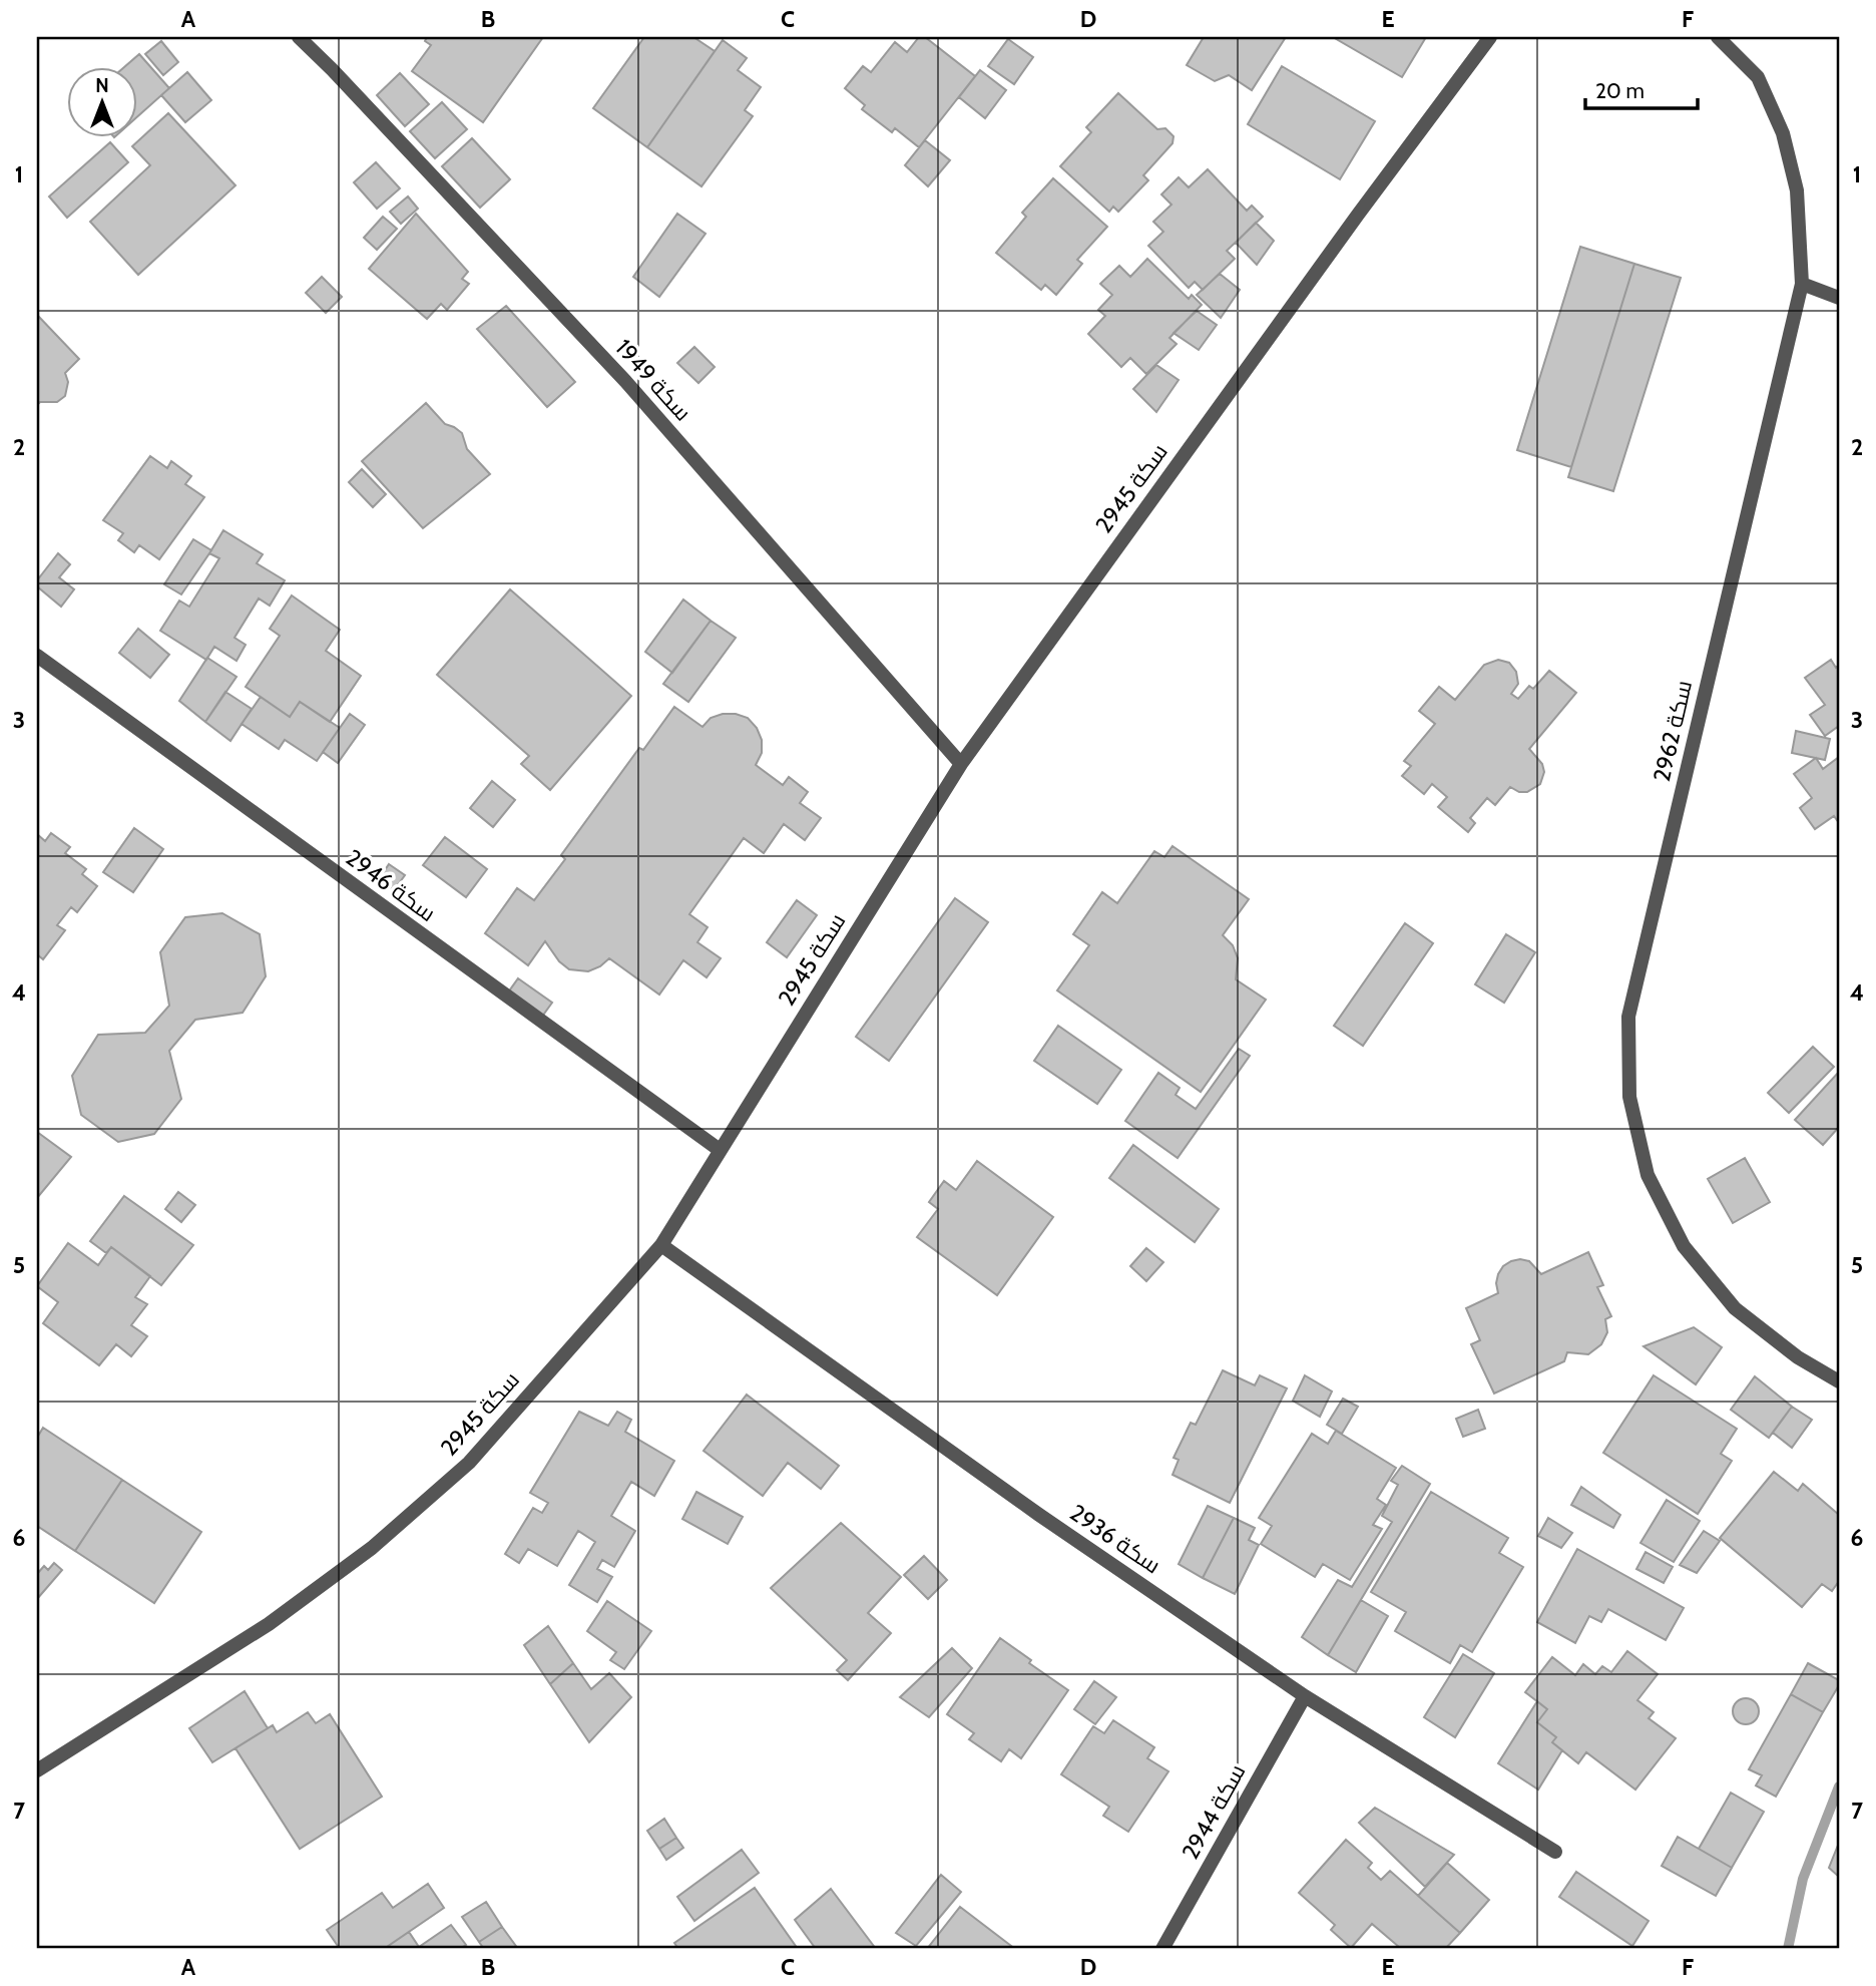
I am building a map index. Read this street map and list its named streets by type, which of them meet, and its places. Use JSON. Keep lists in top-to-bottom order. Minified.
{"streets":{"street":["سكة 1949","سكة 2945","سكة 2962","سكة 2946","سكة 2936","سكة 2944"]},"crossings":[["سكة 1949","سكة 2945"],["سكة 2945","سكة 2946"],["سكة 2945","سكة 2936"],["سكة 2936","سكة 2944"]],"scale_bar":"20 m","north":"top","grid":{"columns":["A","B","C","D","E","F"],"rows":["1","2","3","4","5","6","7"]}}
